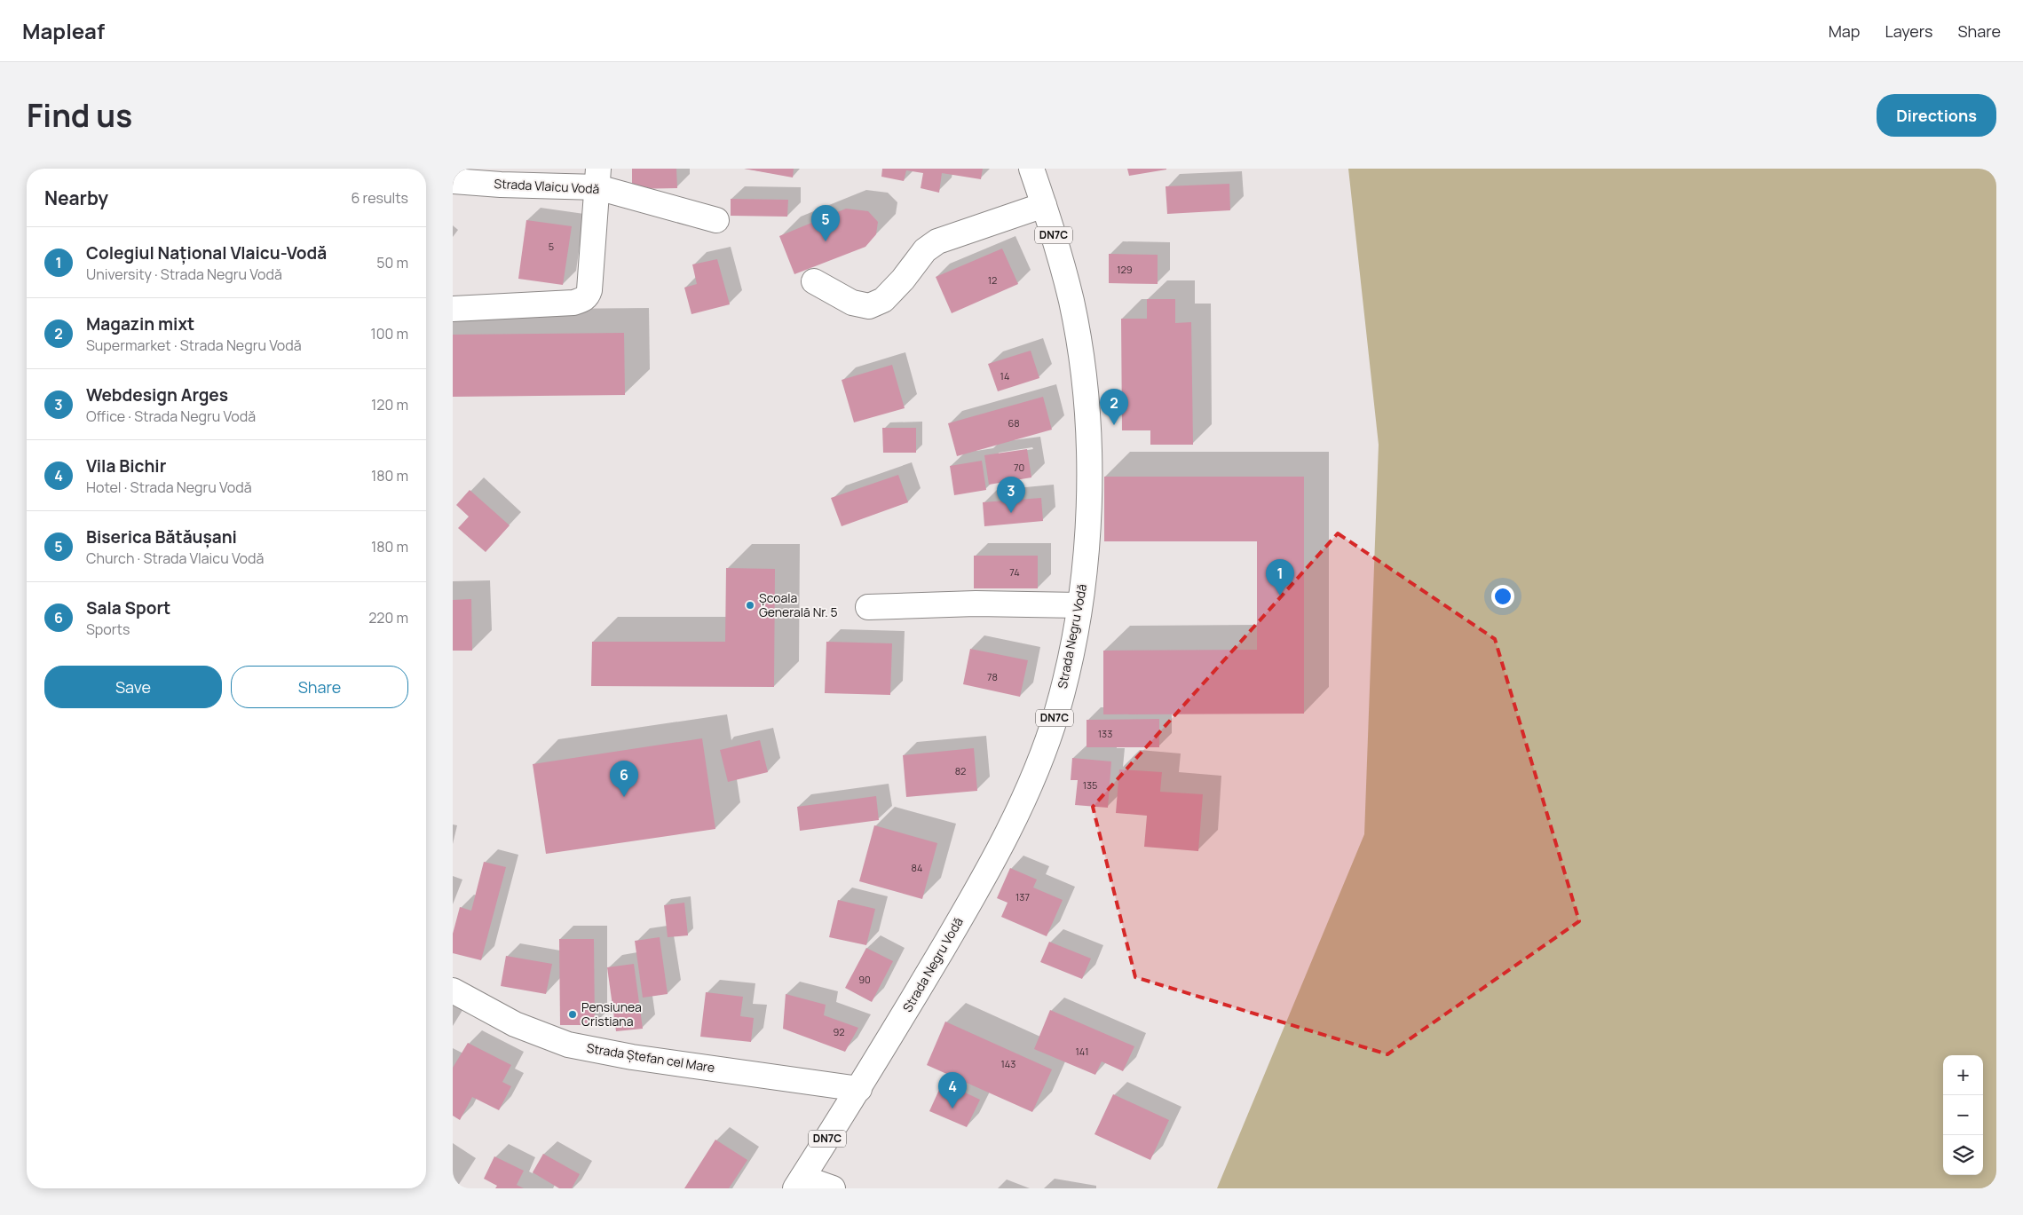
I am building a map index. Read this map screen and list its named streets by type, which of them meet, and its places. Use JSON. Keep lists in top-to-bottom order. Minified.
{"streets":{"street":["Strada Vlaicu Vodă","DN7C","Strada Negru Vodă","Strada Ștefan cel Mare"]},"crossings":[["Strada Negru Vodă","Strada Ștefan cel Mare"]],"places":["Școala Generală Nr. 5","Pensiunea Cristiana"],"house_numbers":["5","129","12","14","68","70","74","78","133","82","135","84","137","90","92","141","143"],"page":{"header":"Mapleaf","nav":["Map","Layers","Share"],"title":"Find us","buttons":["Directions",["Save","Share"]],"heading":["Nearby","6 results"],"pins":["5","2","3","1","6","4"],"list":[{"mark":"1","name":"Colegiul Național Vlaicu-Vodă","note":"University · Strada Negru Vodă","value":"50 m"},{"mark":"2","name":"Magazin mixt","note":"Supermarket · Strada Negru Vodă","value":"100 m"},{"mark":"3","name":"Webdesign Arges","note":"Office · Strada Negru Vodă","value":"120 m"},{"mark":"4","name":"Vila Bichir","note":"Hotel · Strada Negru Vodă","value":"180 m"},{"mark":"5","name":"Biserica Bătăușani","note":"Church · Strada Vlaicu Vodă","value":"180 m"},{"mark":"6","name":"Sala Sport","note":"Sports","value":"220 m"}],"map_buttons":["+","−"]}}
